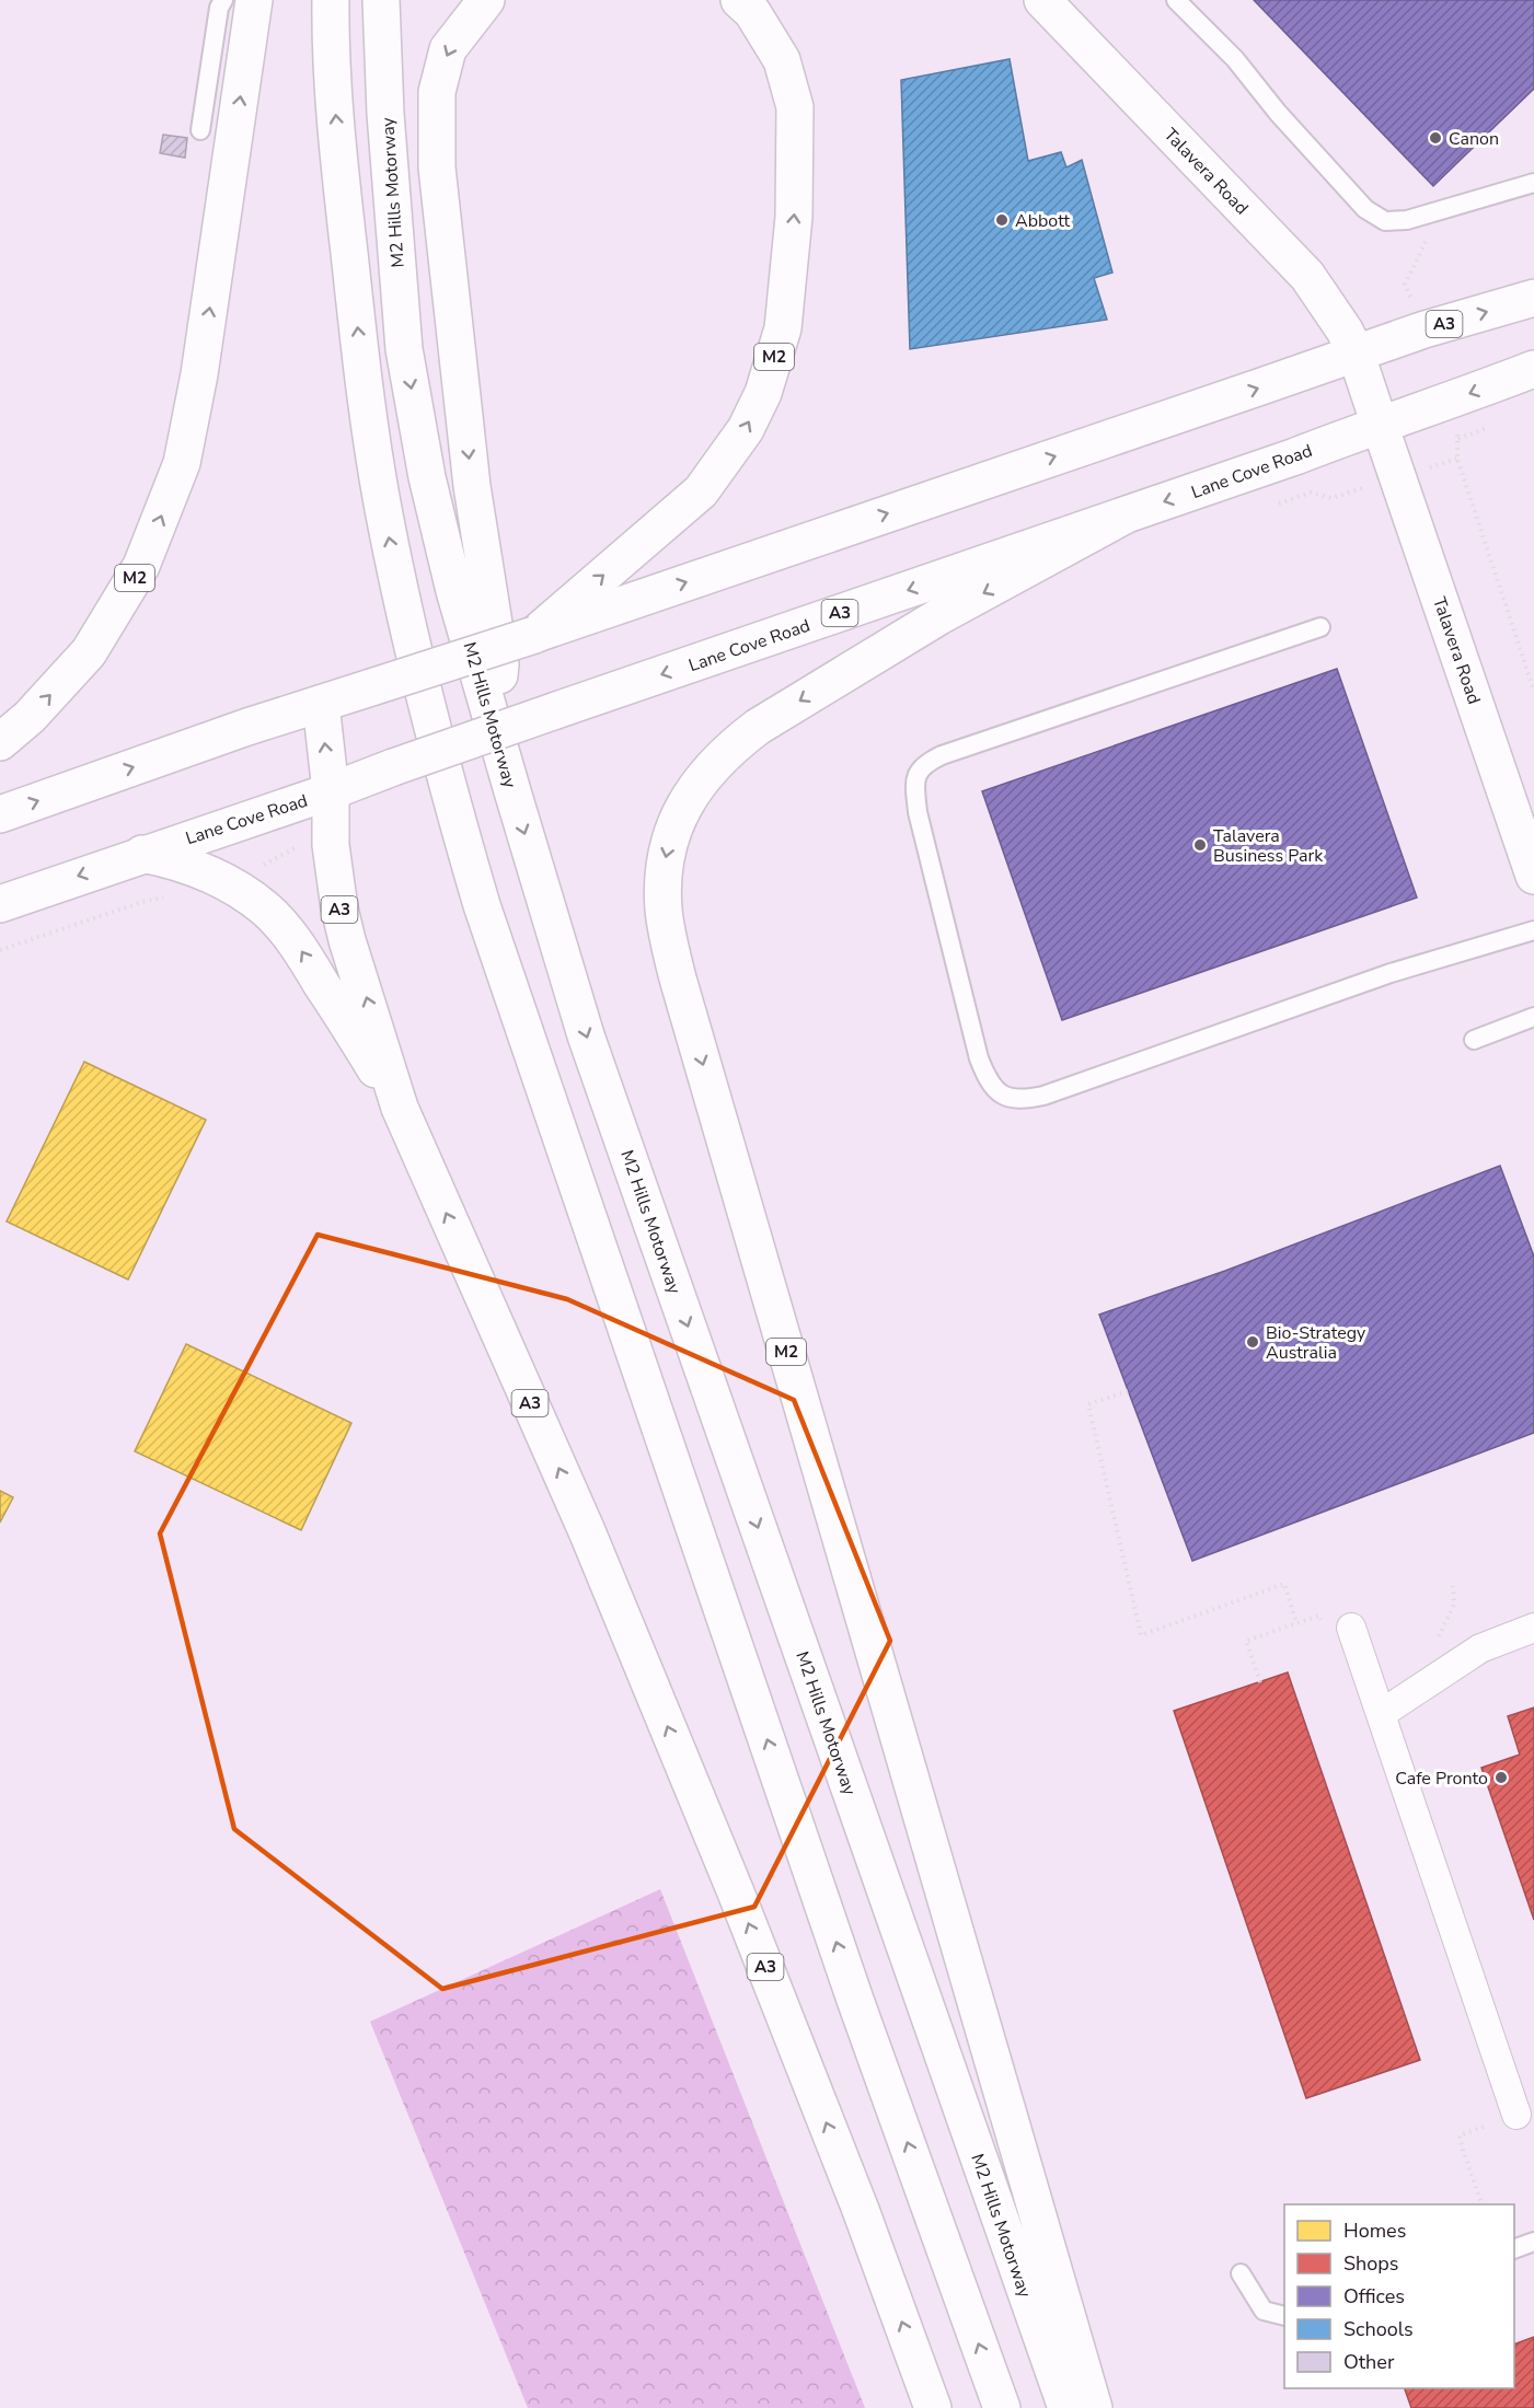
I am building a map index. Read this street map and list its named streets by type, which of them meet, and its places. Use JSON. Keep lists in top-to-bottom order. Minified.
{"streets":{"main road":["Talavera Road","M2 Hills Motorway","A3","M2","Lane Cove Road"]},"crossings":[["Talavera Road","A3"],["Talavera Road","Lane Cove Road"],["A3","M2"],["A3","Lane Cove Road"],["M2","Lane Cove Road"]],"places":["Canon","Abbott","Talavera Business Park","Bio-Strategy Australia","Cafe Pronto"],"legend":["Homes","Shops","Offices","Schools","Other"]}
